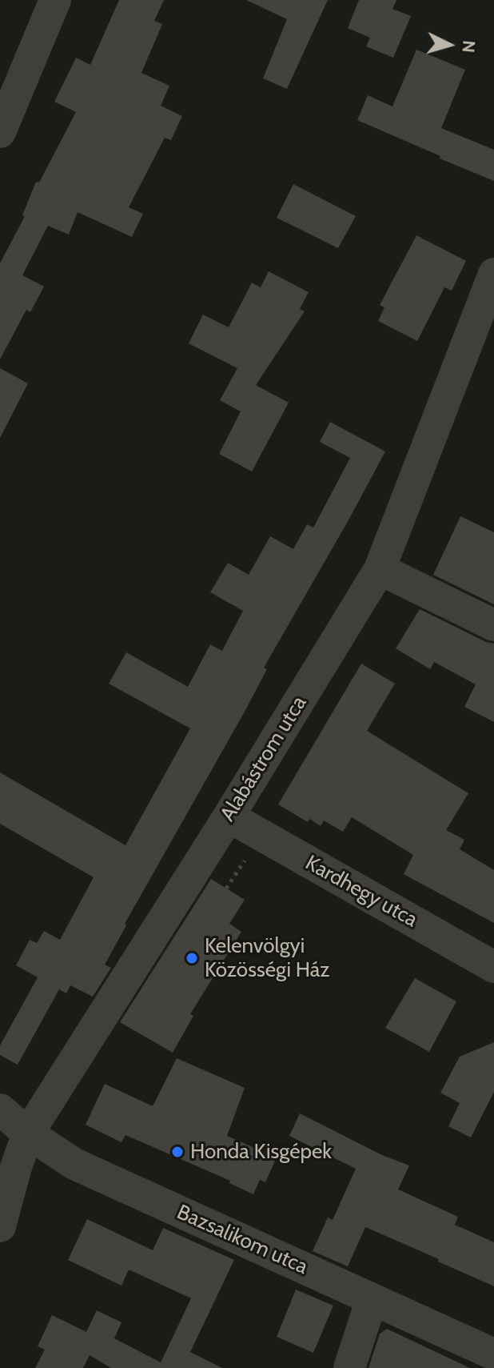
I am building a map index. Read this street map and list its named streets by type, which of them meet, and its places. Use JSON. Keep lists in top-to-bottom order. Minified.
{"streets":{"street":["Alabástrom utca","Kardhegy utca","Bazsalikom utca"]},"crossings":[["Alabástrom utca","Kardhegy utca"],["Alabástrom utca","Bazsalikom utca"]],"places":["Kelenvölgyi Közösségi Ház","Honda Kisgépek"],"north":"right"}
